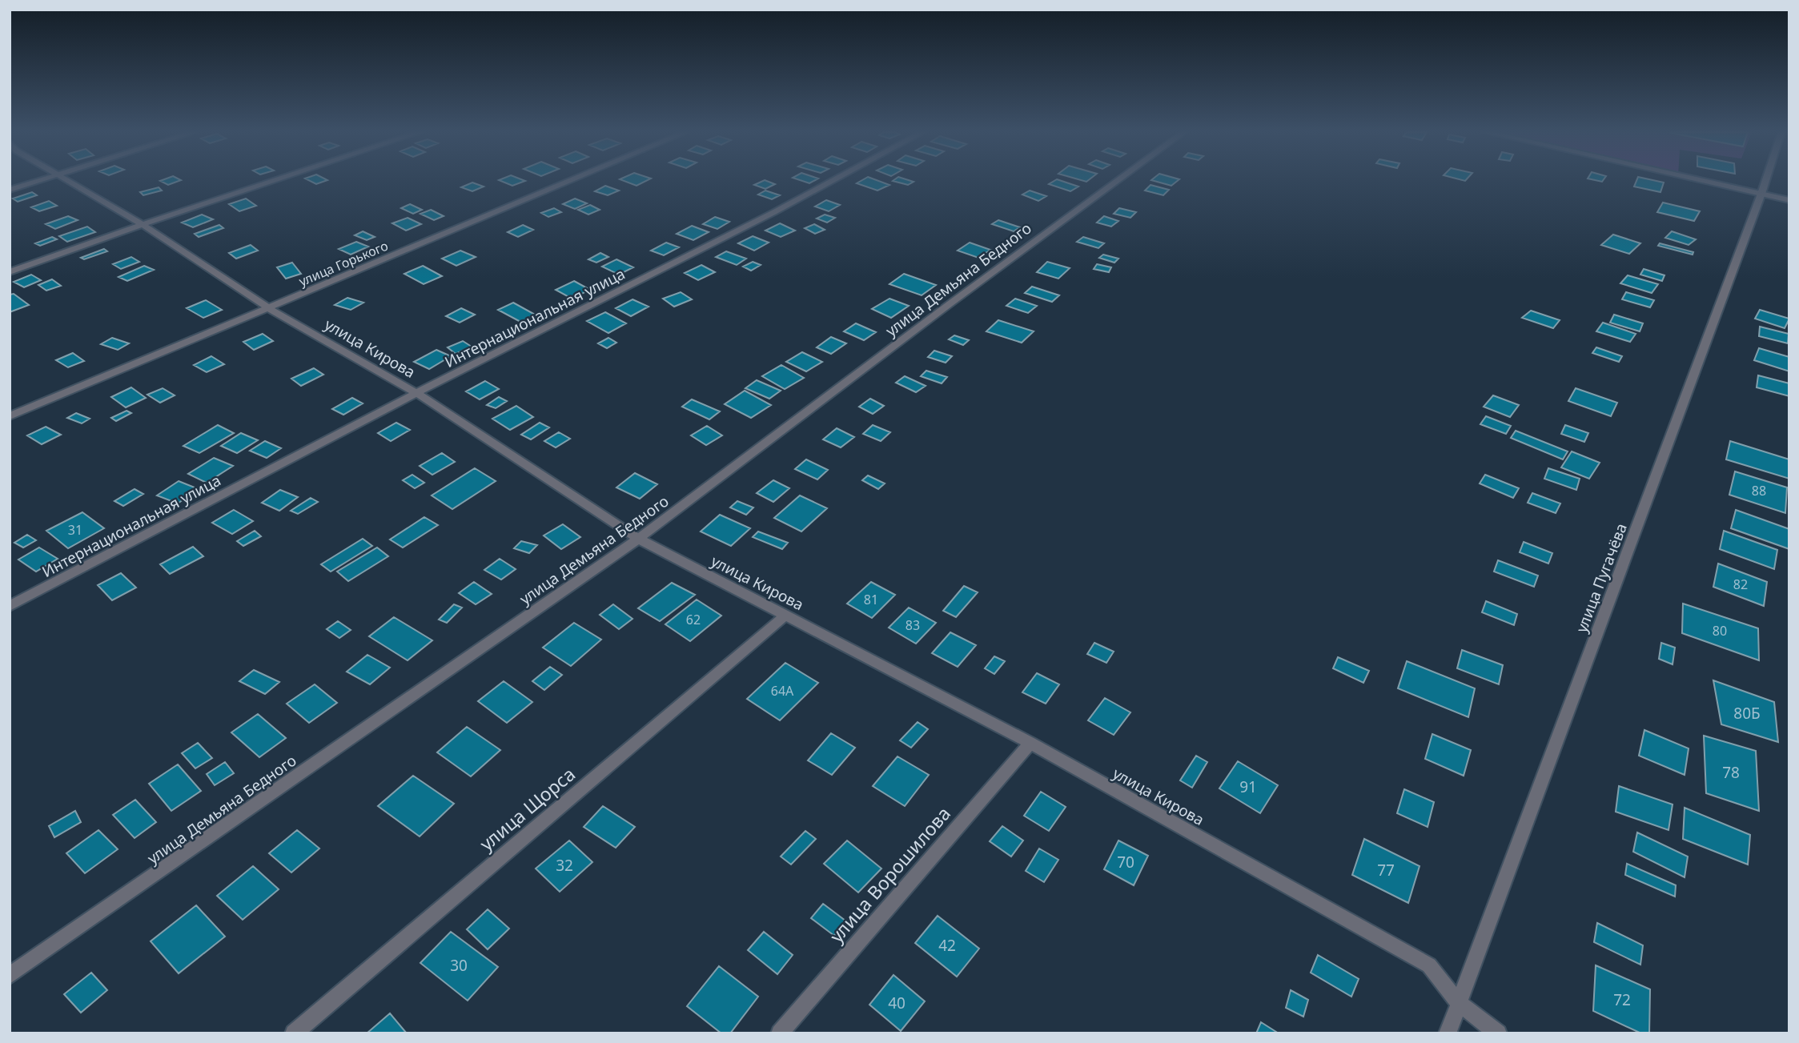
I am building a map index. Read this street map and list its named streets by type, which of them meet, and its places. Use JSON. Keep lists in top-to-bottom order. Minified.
{"streets":{"street":["улица Горького","улица Демьяна Бедного","Интернациональная улица","улица Кирова","улица Пугачёва","улица Щорса","улица Ворошилова"]},"crossings":[["улица Горького","улица Кирова"],["улица Демьяна Бедного","улица Кирова"],["Интернациональная улица","улица Кирова"],["улица Кирова","улица Пугачёва"],["улица Кирова","улица Щорса"],["улица Кирова","улица Ворошилова"]],"house_numbers":["88","31","82","81","62","83","80","64А","80Б","78","91","70","32","77","42","30","72","40"]}
